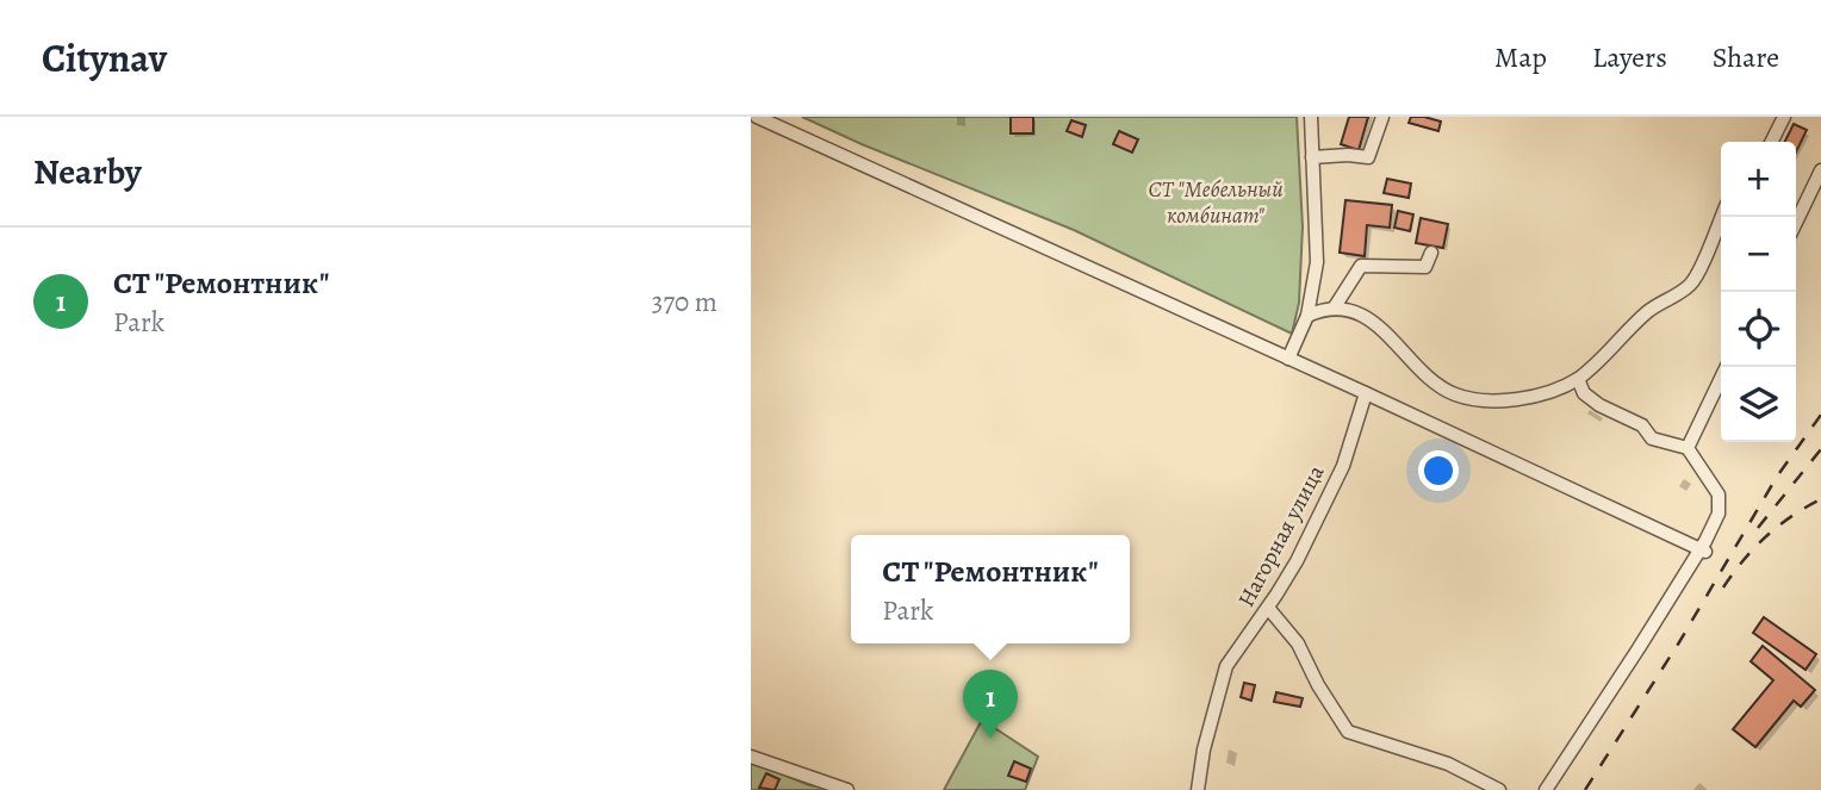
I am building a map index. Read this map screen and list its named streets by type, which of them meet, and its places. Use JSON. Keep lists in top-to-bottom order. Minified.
{"streets":{"street":["Нагорная улица"]},"parks":["СТ \"Мебельный комбинат\""],"page":{"header":"Citynav","nav":["Map","Layers","Share"],"heading":"Nearby","map_buttons":["+","−"],"list":[{"mark":"1","name":"СТ \"Ремонтник\"","note":"Park","value":"370 m"}],"popup":["СТ \"Ремонтник\"","Park"],"pins":"1"}}
